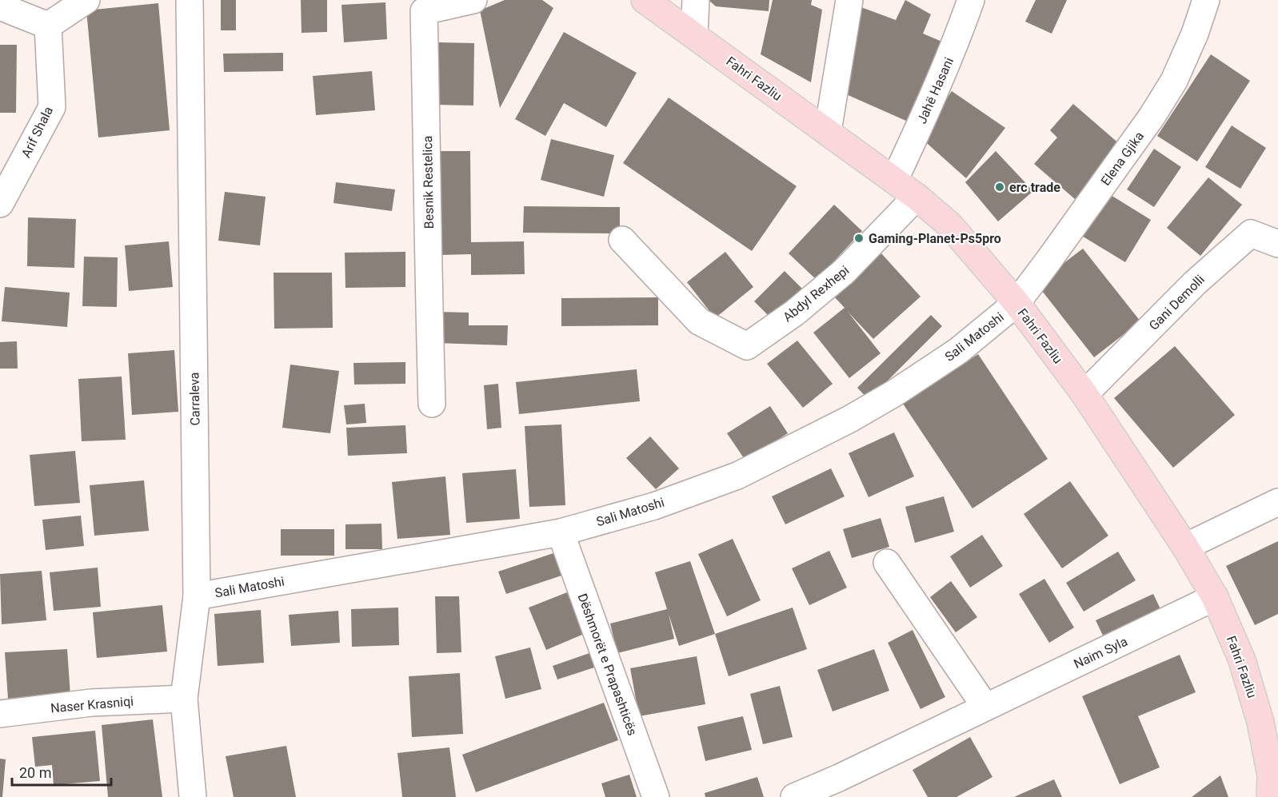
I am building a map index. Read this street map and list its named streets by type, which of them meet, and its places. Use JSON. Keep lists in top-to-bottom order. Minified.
{"streets":{"main road":["Fahri Fazliu"],"street":["Jahë Hasani","Arif Shala","Elena Gjika","Besnik Restelica","Abdyl Rexhepi","Gani Demolli","Sali Matoshi","Carraleva","Naim Syla","Dëshmorët e Prapashticës","Naser Krasniqi"]},"crossings":[["Fahri Fazliu","Jahë Hasani"],["Fahri Fazliu","Elena Gjika"],["Fahri Fazliu","Abdyl Rexhepi"],["Fahri Fazliu","Gani Demolli"],["Fahri Fazliu","Sali Matoshi"],["Fahri Fazliu","Naim Syla"],["Elena Gjika","Sali Matoshi"],["Sali Matoshi","Carraleva"],["Sali Matoshi","Dëshmorët e Prapashticës"],["Carraleva","Naser Krasniqi"]],"places":["erc trade","Gaming-Planet-Ps5pro"],"scale_bar":"20 m"}
